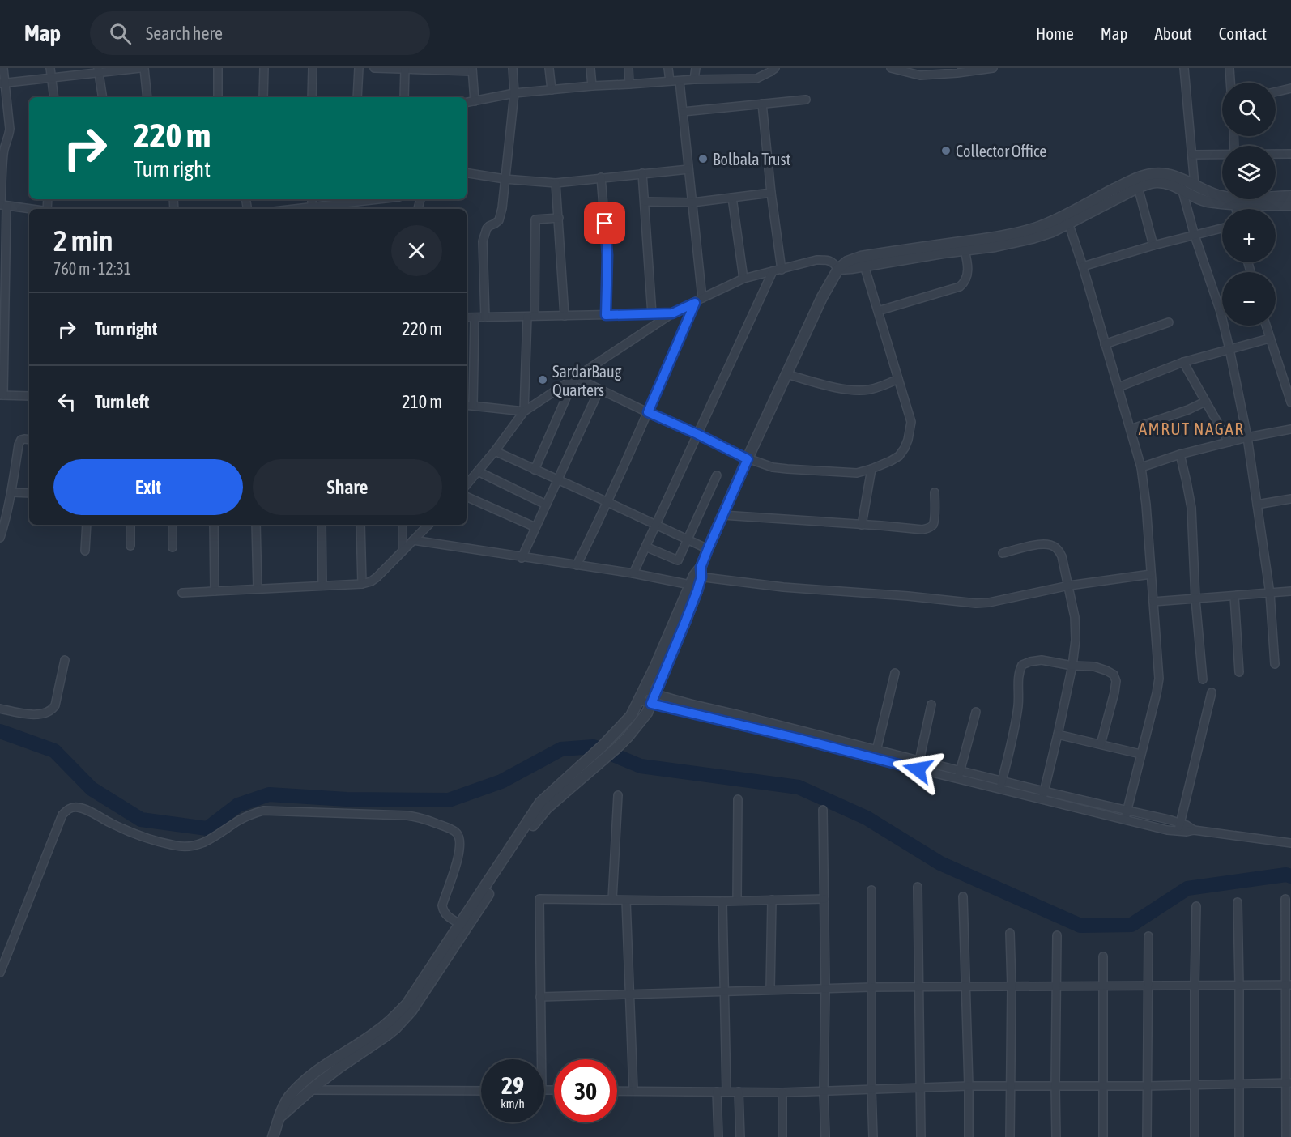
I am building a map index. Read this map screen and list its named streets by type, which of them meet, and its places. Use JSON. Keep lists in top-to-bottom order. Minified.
{"districts":["AMRUT NAGAR"],"places":["Collector Office","Bolbala Trust","SardarBaug Quarters"],"page":{"header":"Map","search":"Search here","nav":["Home","Map","About","Contact"],"map_buttons":["+","−"],"turn":["220 m","Turn right"],"heading":["2 min","760 m · 12:31"],"list":[{"name":"Turn right","value":"220 m"},{"name":"Turn left","value":"210 m"}],"buttons":["Exit","Share"],"speed":"29 km/h","limit":"30"}}
